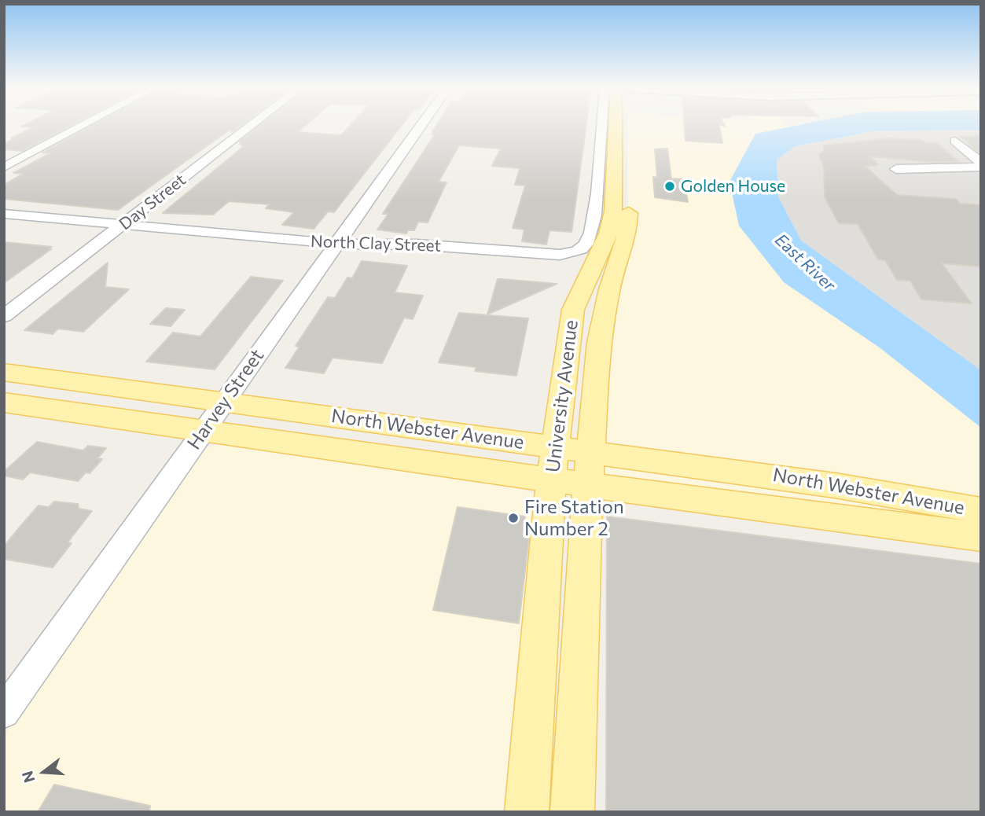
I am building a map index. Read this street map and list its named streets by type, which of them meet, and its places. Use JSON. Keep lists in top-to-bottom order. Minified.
{"streets":{"main road":["University Avenue","North Webster Avenue"],"street":["Day Street","North Clay Street","Harvey Street"]},"crossings":[["Day Street","North Clay Street"],["North Clay Street","Harvey Street"],["University Avenue","North Webster Avenue"],["Harvey Street","North Webster Avenue"]],"water":["East River"],"places":["Golden House","Fire Station Number 2"],"north":"left"}
